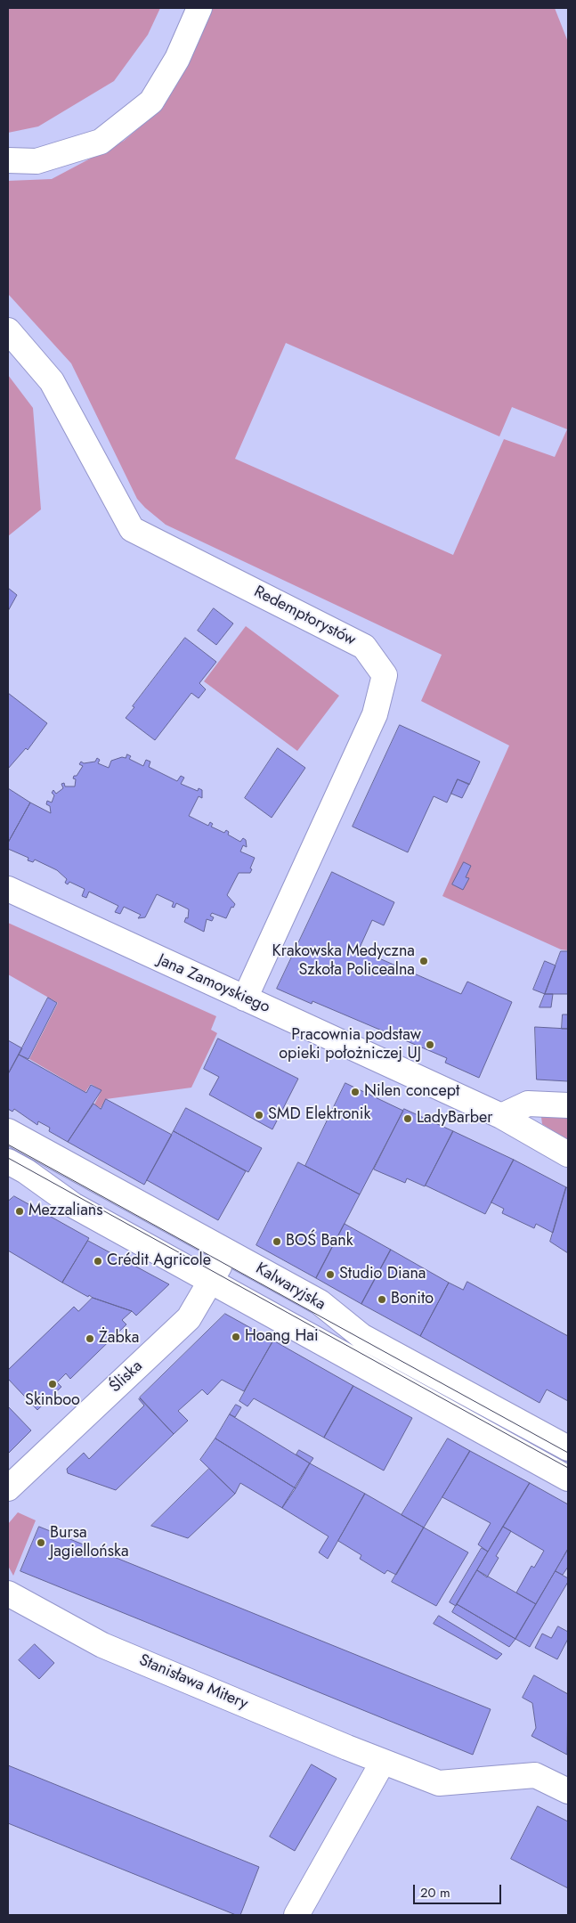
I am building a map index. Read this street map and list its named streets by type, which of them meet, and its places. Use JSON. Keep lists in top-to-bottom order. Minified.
{"streets":{"street":["Redemptorystów","Jana Zamoyskiego","Kalwaryjska","Śliska","Stanisława Mitery"]},"crossings":[["Redemptorystów","Jana Zamoyskiego"],["Kalwaryjska","Śliska"]],"places":["Krakowska Medyczna Szkoła Policealna","Pracownia podstaw opieki położniczej UJ","Nilen concept","SMD Elektronik","LadyBarber","Mezzalians","BOŚ Bank","Crédit Agricole","Studio Diana","Bonito","Hoang Hai","Żabka","Skinboo","Bursa Jagiellońska"],"scale_bar":"20 m"}
